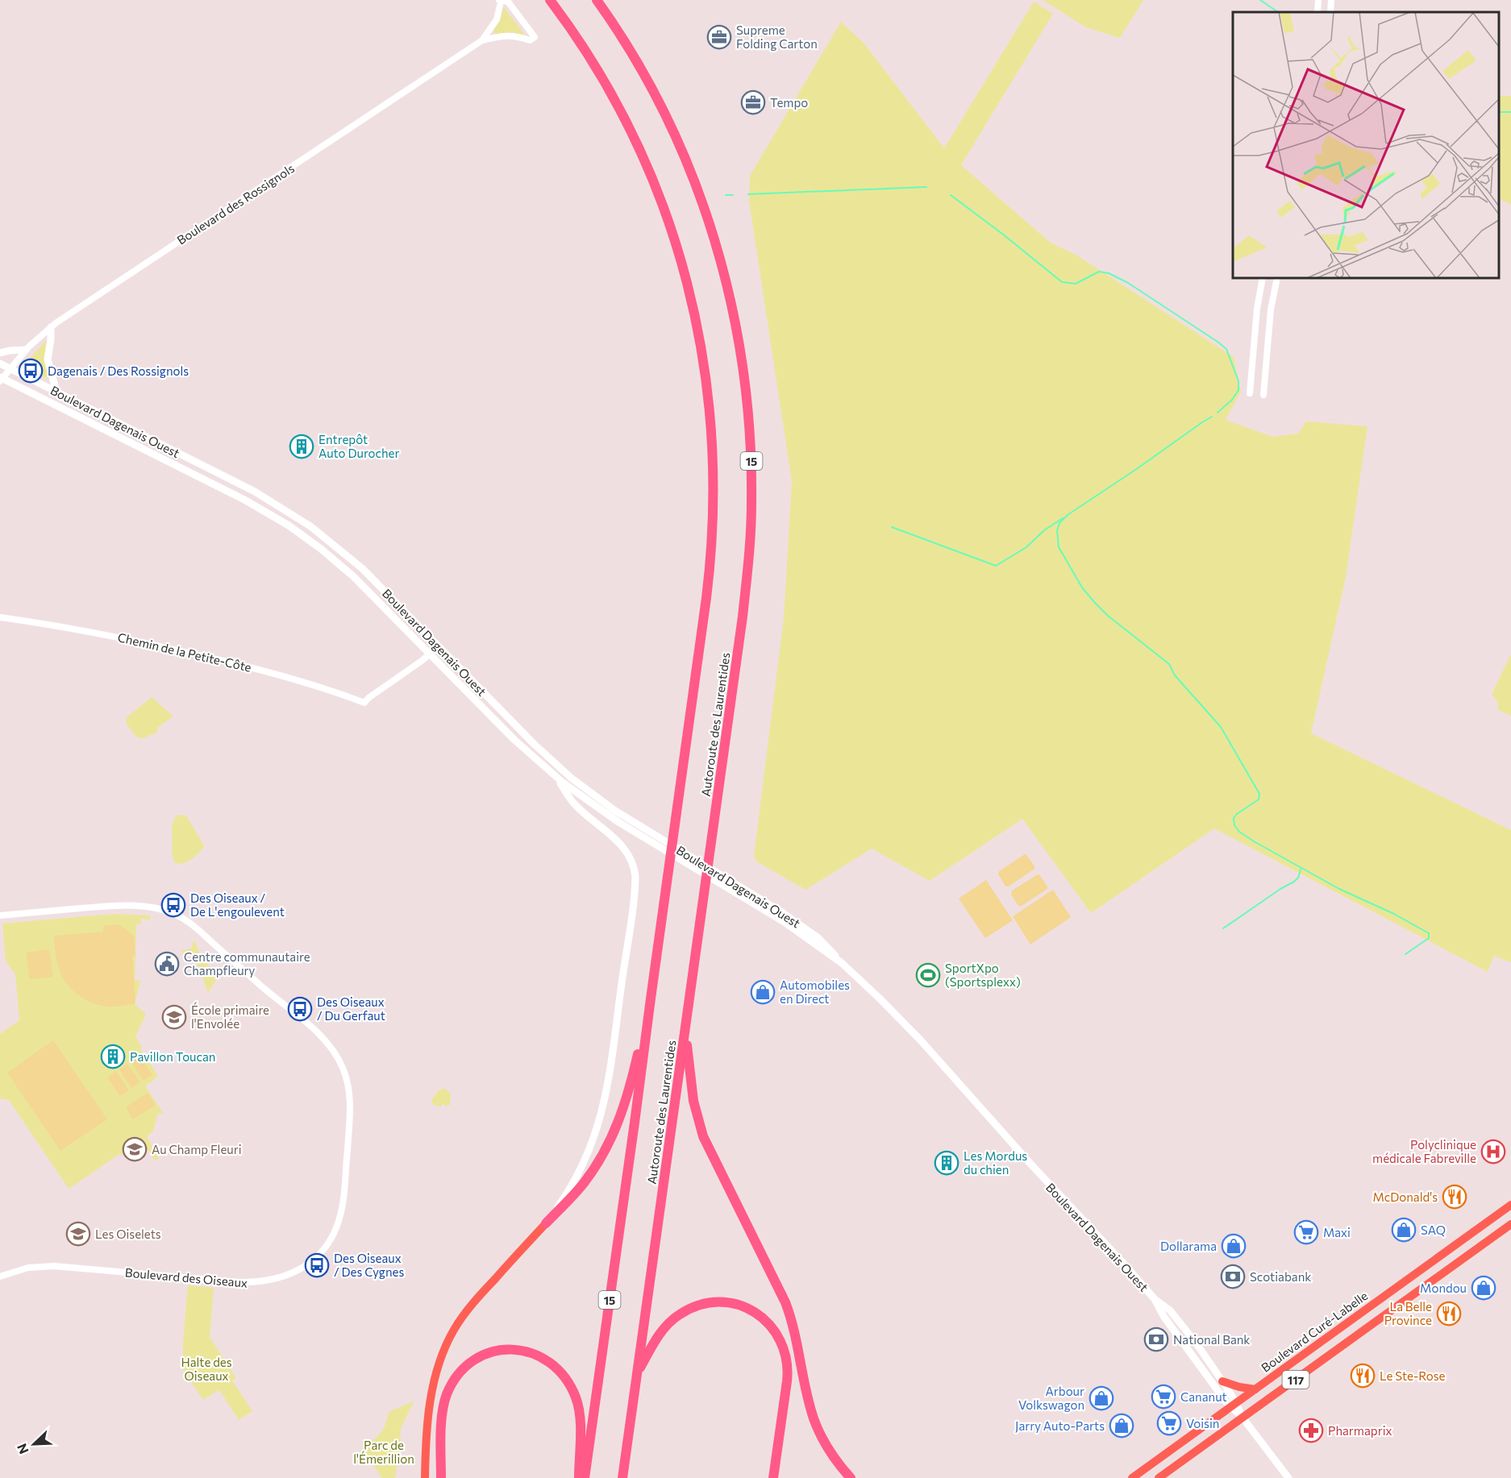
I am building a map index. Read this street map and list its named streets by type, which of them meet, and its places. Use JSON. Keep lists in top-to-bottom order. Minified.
{"streets":{"highway":["15","Autoroute des Laurentides"],"main road":["Boulevard Dagenais Ouest","Boulevard Curé-Labelle","117"],"street":["Boulevard des Rossignols","Chemin de la Petite-Côte","Boulevard des Oiseaux"]},"crossings":[["Boulevard des Rossignols","Boulevard Dagenais Ouest"],["Boulevard Dagenais Ouest","Chemin de la Petite-Côte"],["Boulevard Dagenais Ouest","Boulevard Curé-Labelle"],["Boulevard Dagenais Ouest","117"],["15","Autoroute des Laurentides"]],"parks":["Halte des Oiseaux","Parc de l'Émerillion"],"places":{"office":["Supreme Folding Carton","Tempo"],"bus stop":["Dagenais / Des Rossignols","Des Oiseaux / De L'engoulevent","Des Oiseaux / Du Gerfaut","Des Oiseaux / Des Cygnes"],"building":["Entrepôt Auto Durocher","Pavillon Toucan","Les Mordus du chien"],"public building":["Centre communautaire Champfleury"],"sports":["SportXpo (Sportsplexx)"],"shop":["Automobiles en Direct","SAQ","Dollarama","Mondou","Arbour Volkswagon","Jarry Auto-Parts"],"school or university":["École primaire l'Envolée","Au Champ Fleuri","Les Oiselets"],"hospital":["Polyclinique médicale Fabreville"],"restaurant":["McDonald's","La Belle Province","Le Ste-Rose"],"supermarket":["Maxi","Cananut","Voisin"],"bank":["Scotiabank","National Bank"],"pharmacy":["Pharmaprix"]},"north":"bottom left"}
